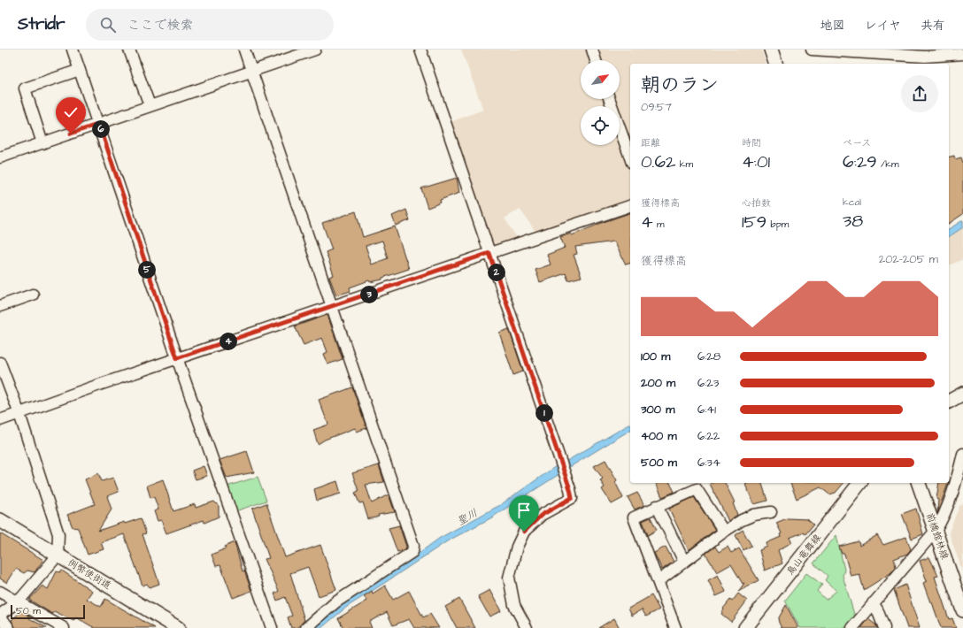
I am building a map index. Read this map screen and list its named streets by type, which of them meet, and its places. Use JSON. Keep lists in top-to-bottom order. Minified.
{"streets":{"main road":["前橋館林線","鳥山竜舞線","例幣使街道"]},"water":["聖川"],"scale_bar":"50 m","north":"top right","page":{"header":"Stridr","search":"ここで検索","nav":["地図","レイヤ","共有"],"heading":["朝のラン","09:57"],"pins":["6","5","2","3","4","1"],"stats":[["距離","0.62 km"],["時間","4:01"],["ペース","6:29 /km"],["獲得標高","4 m"],["心拍数","159 bpm"],["kcal","38"]],"chart":["獲得標高","202–205 m"],"list":[{"name":"100 m","note":"6:28"},{"name":"200 m","note":"6:23"},{"name":"300 m","note":"6:41"},{"name":"400 m","note":"6:22"},{"name":"500 m","note":"6:34"}],"scale":"50 m"}}
